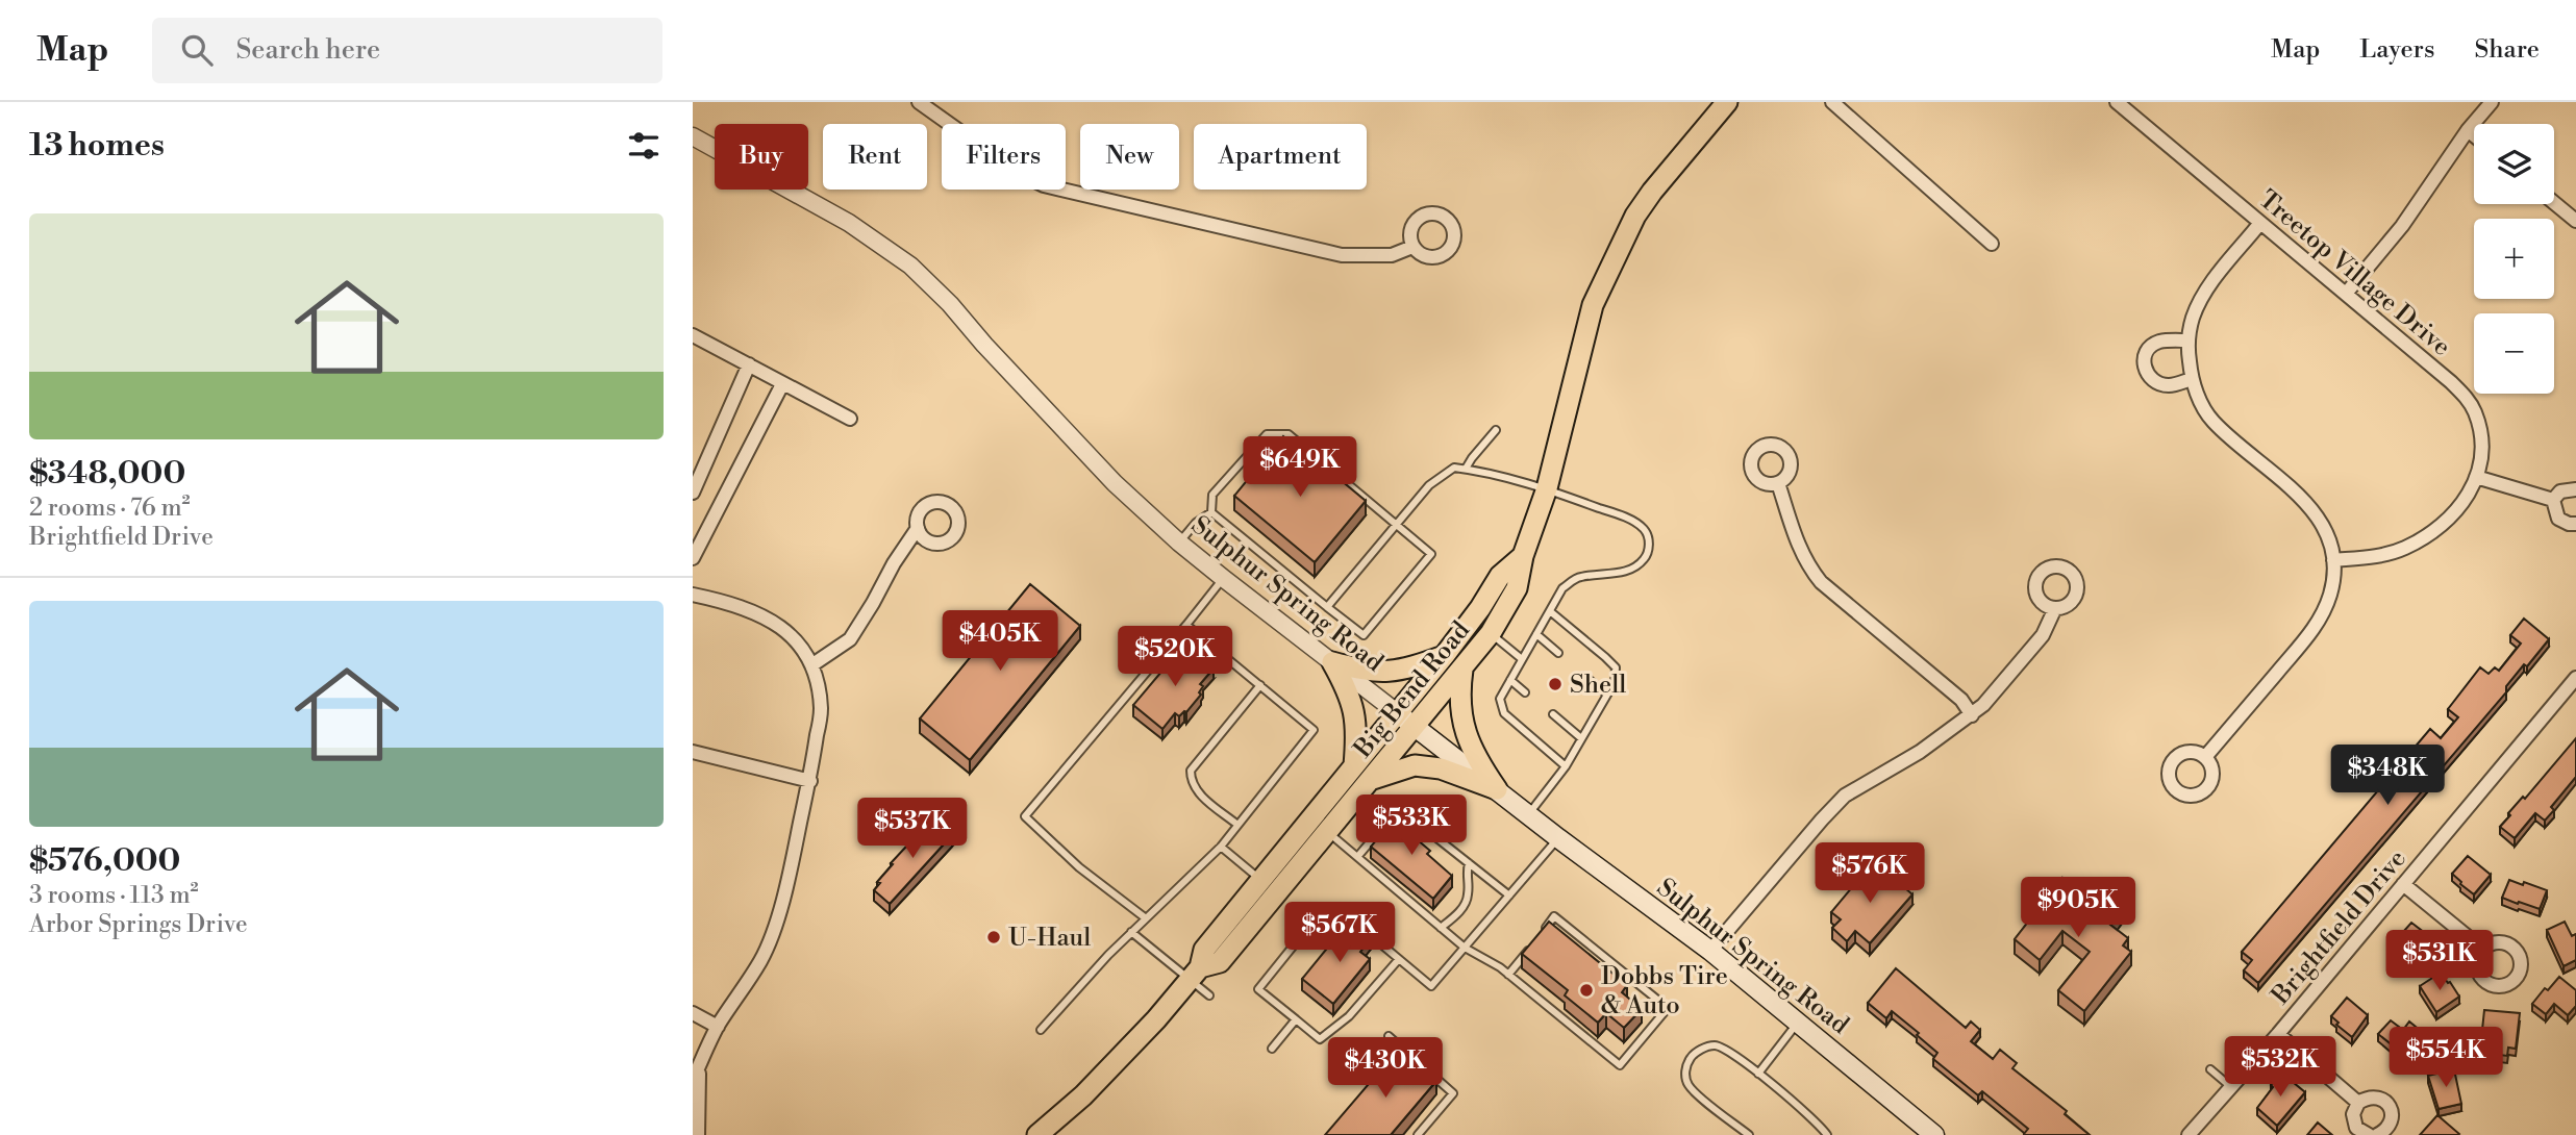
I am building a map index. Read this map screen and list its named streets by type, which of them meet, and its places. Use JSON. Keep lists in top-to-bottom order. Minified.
{"streets":{"main road":["Sulphur Spring Road","Big Bend Road"],"street":["Treetop Village Drive","Brightfield Drive"]},"crossings":[["Sulphur Spring Road","Big Bend Road"]],"places":["Shell","U-Haul","Dobbs Tire & Auto"],"page":{"header":"Map","search":"Search here","nav":["Map","Layers","Share"],"heading":"13 homes","map_buttons":["+","−"],"chip":["Buy","Rent","Filters","New","Apartment"],"list":[{"name":"$348,000","note":"2 rooms · 76 m² · Brightfield Drive"},{"name":"$576,000","note":"3 rooms · 113 m² · Arbor Springs Drive"}],"price":["$649K","$405K","$520K","$348K","$533K","$537K","$576K","$905K","$567K","$531K","$554K","$532K","$430K"]}}
